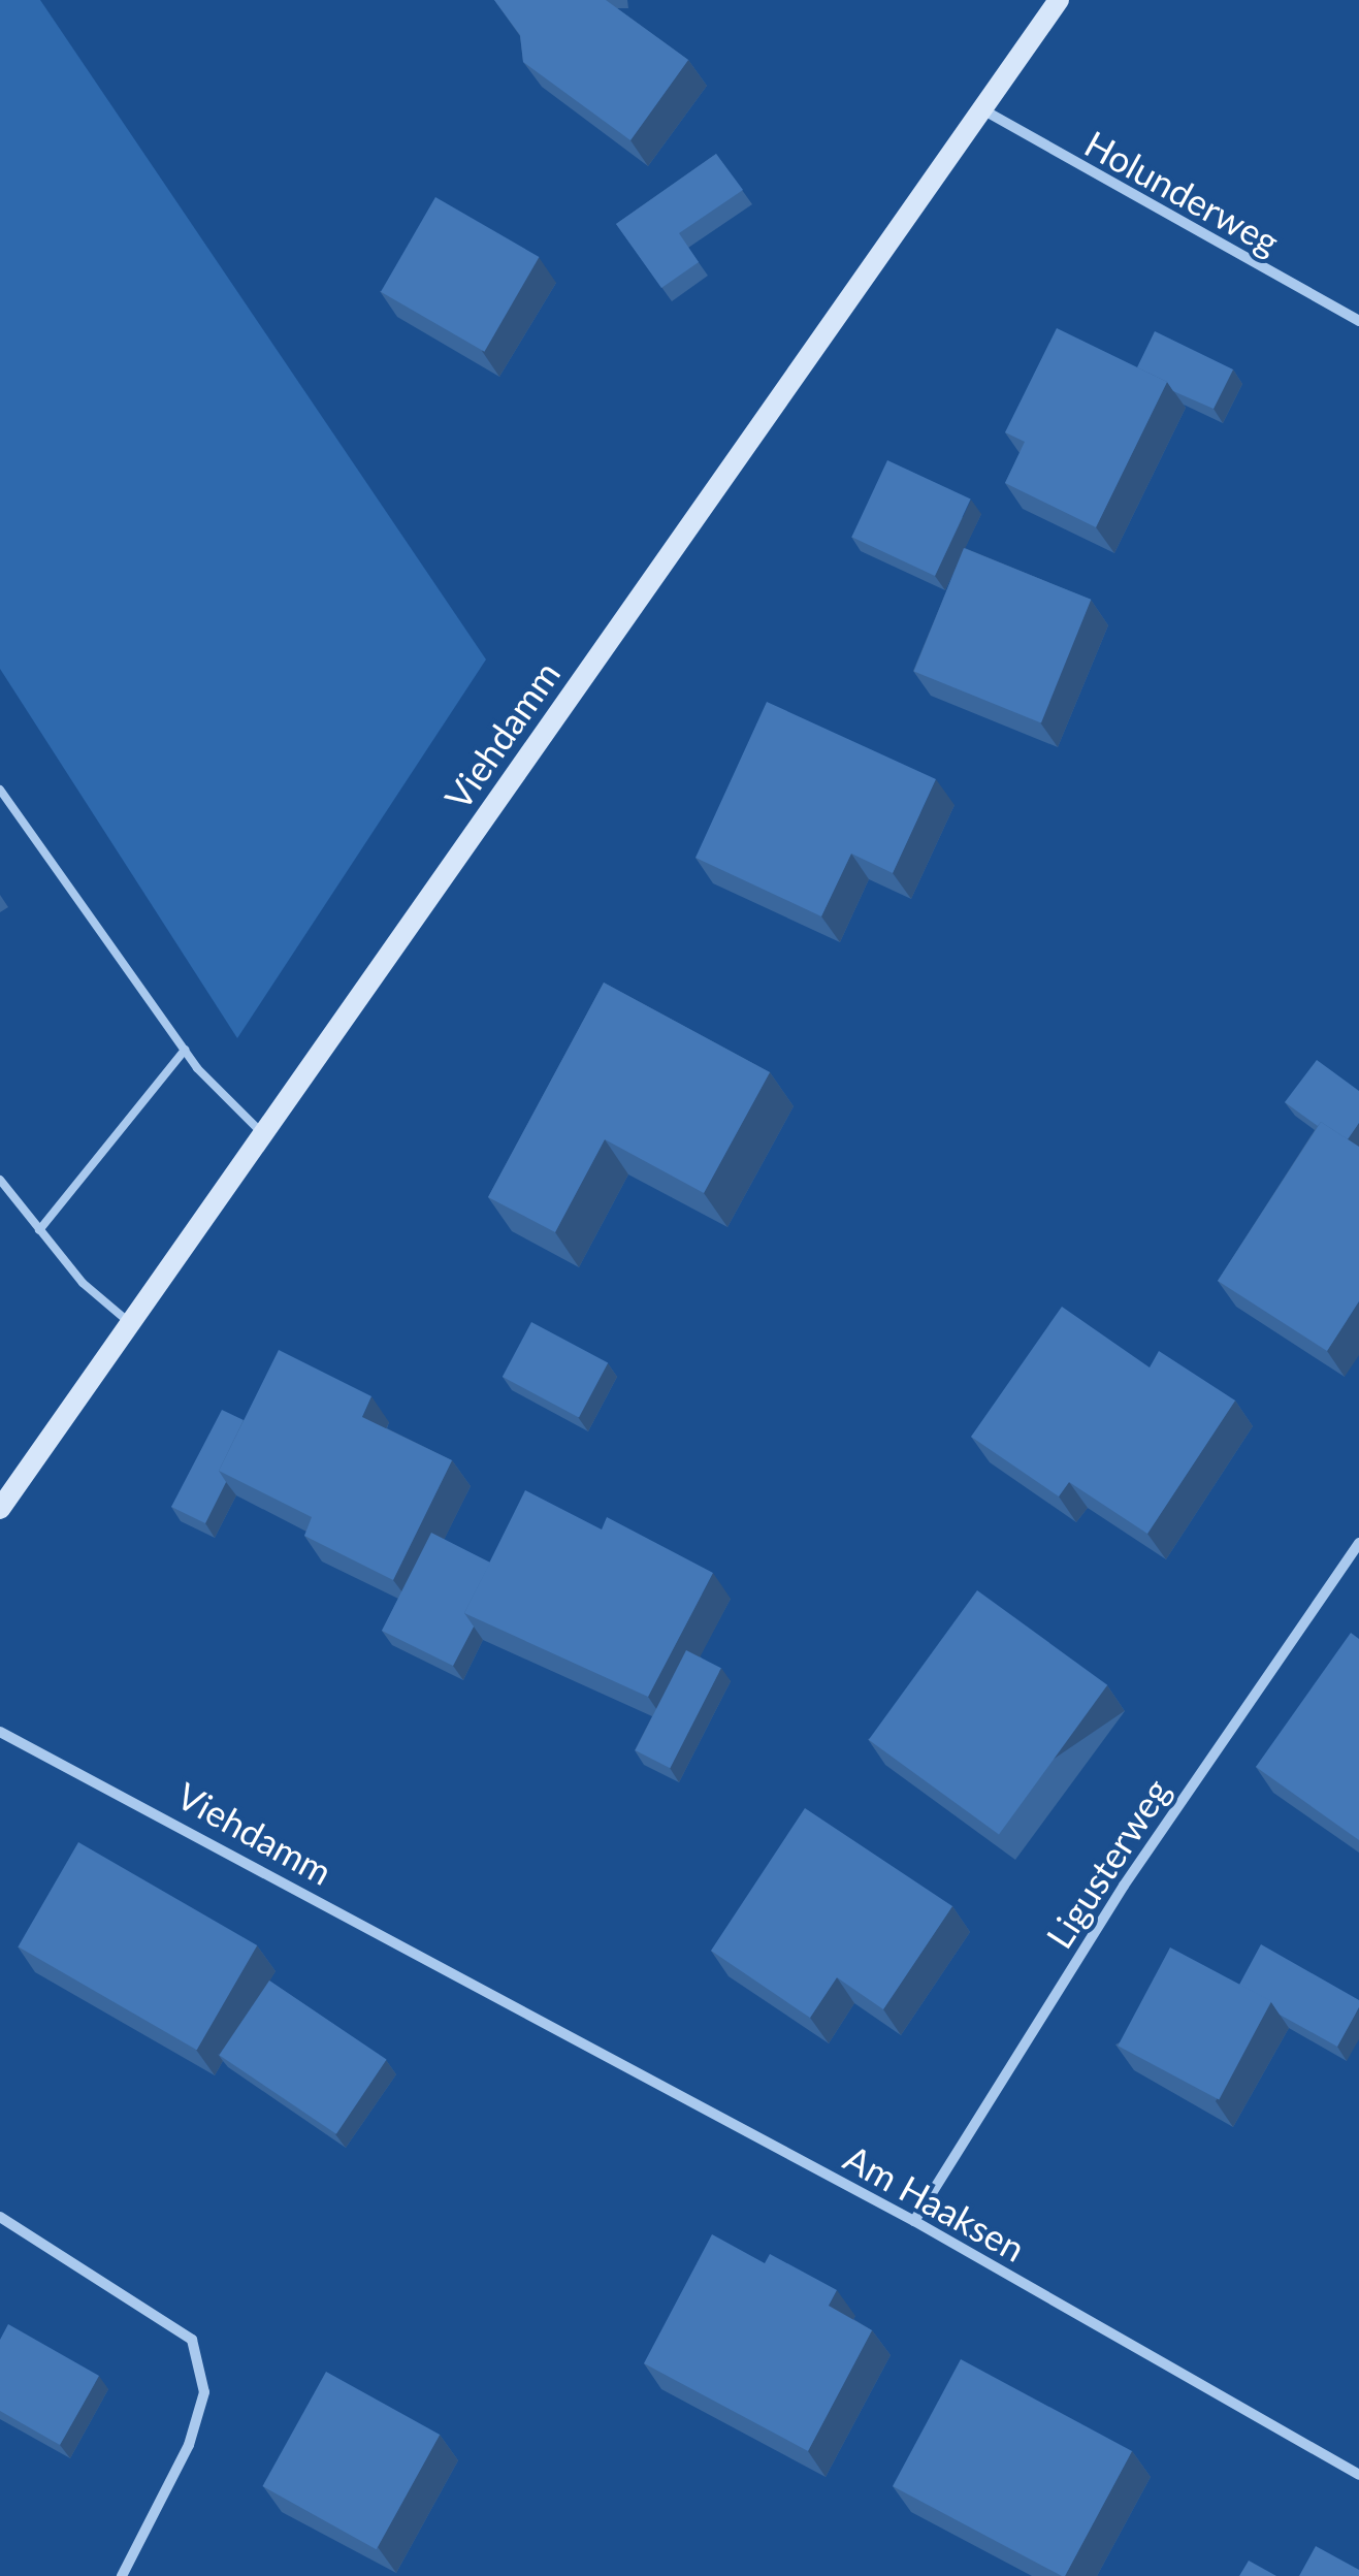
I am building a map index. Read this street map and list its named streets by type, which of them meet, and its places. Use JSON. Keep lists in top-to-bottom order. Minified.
{"streets":{"main road":["Viehdamm"],"street":["Holunderweg","Ligusterweg","Am Haaksen"]},"crossings":[["Holunderweg","Viehdamm"],["Viehdamm","Am Haaksen"],["Ligusterweg","Am Haaksen"]]}
